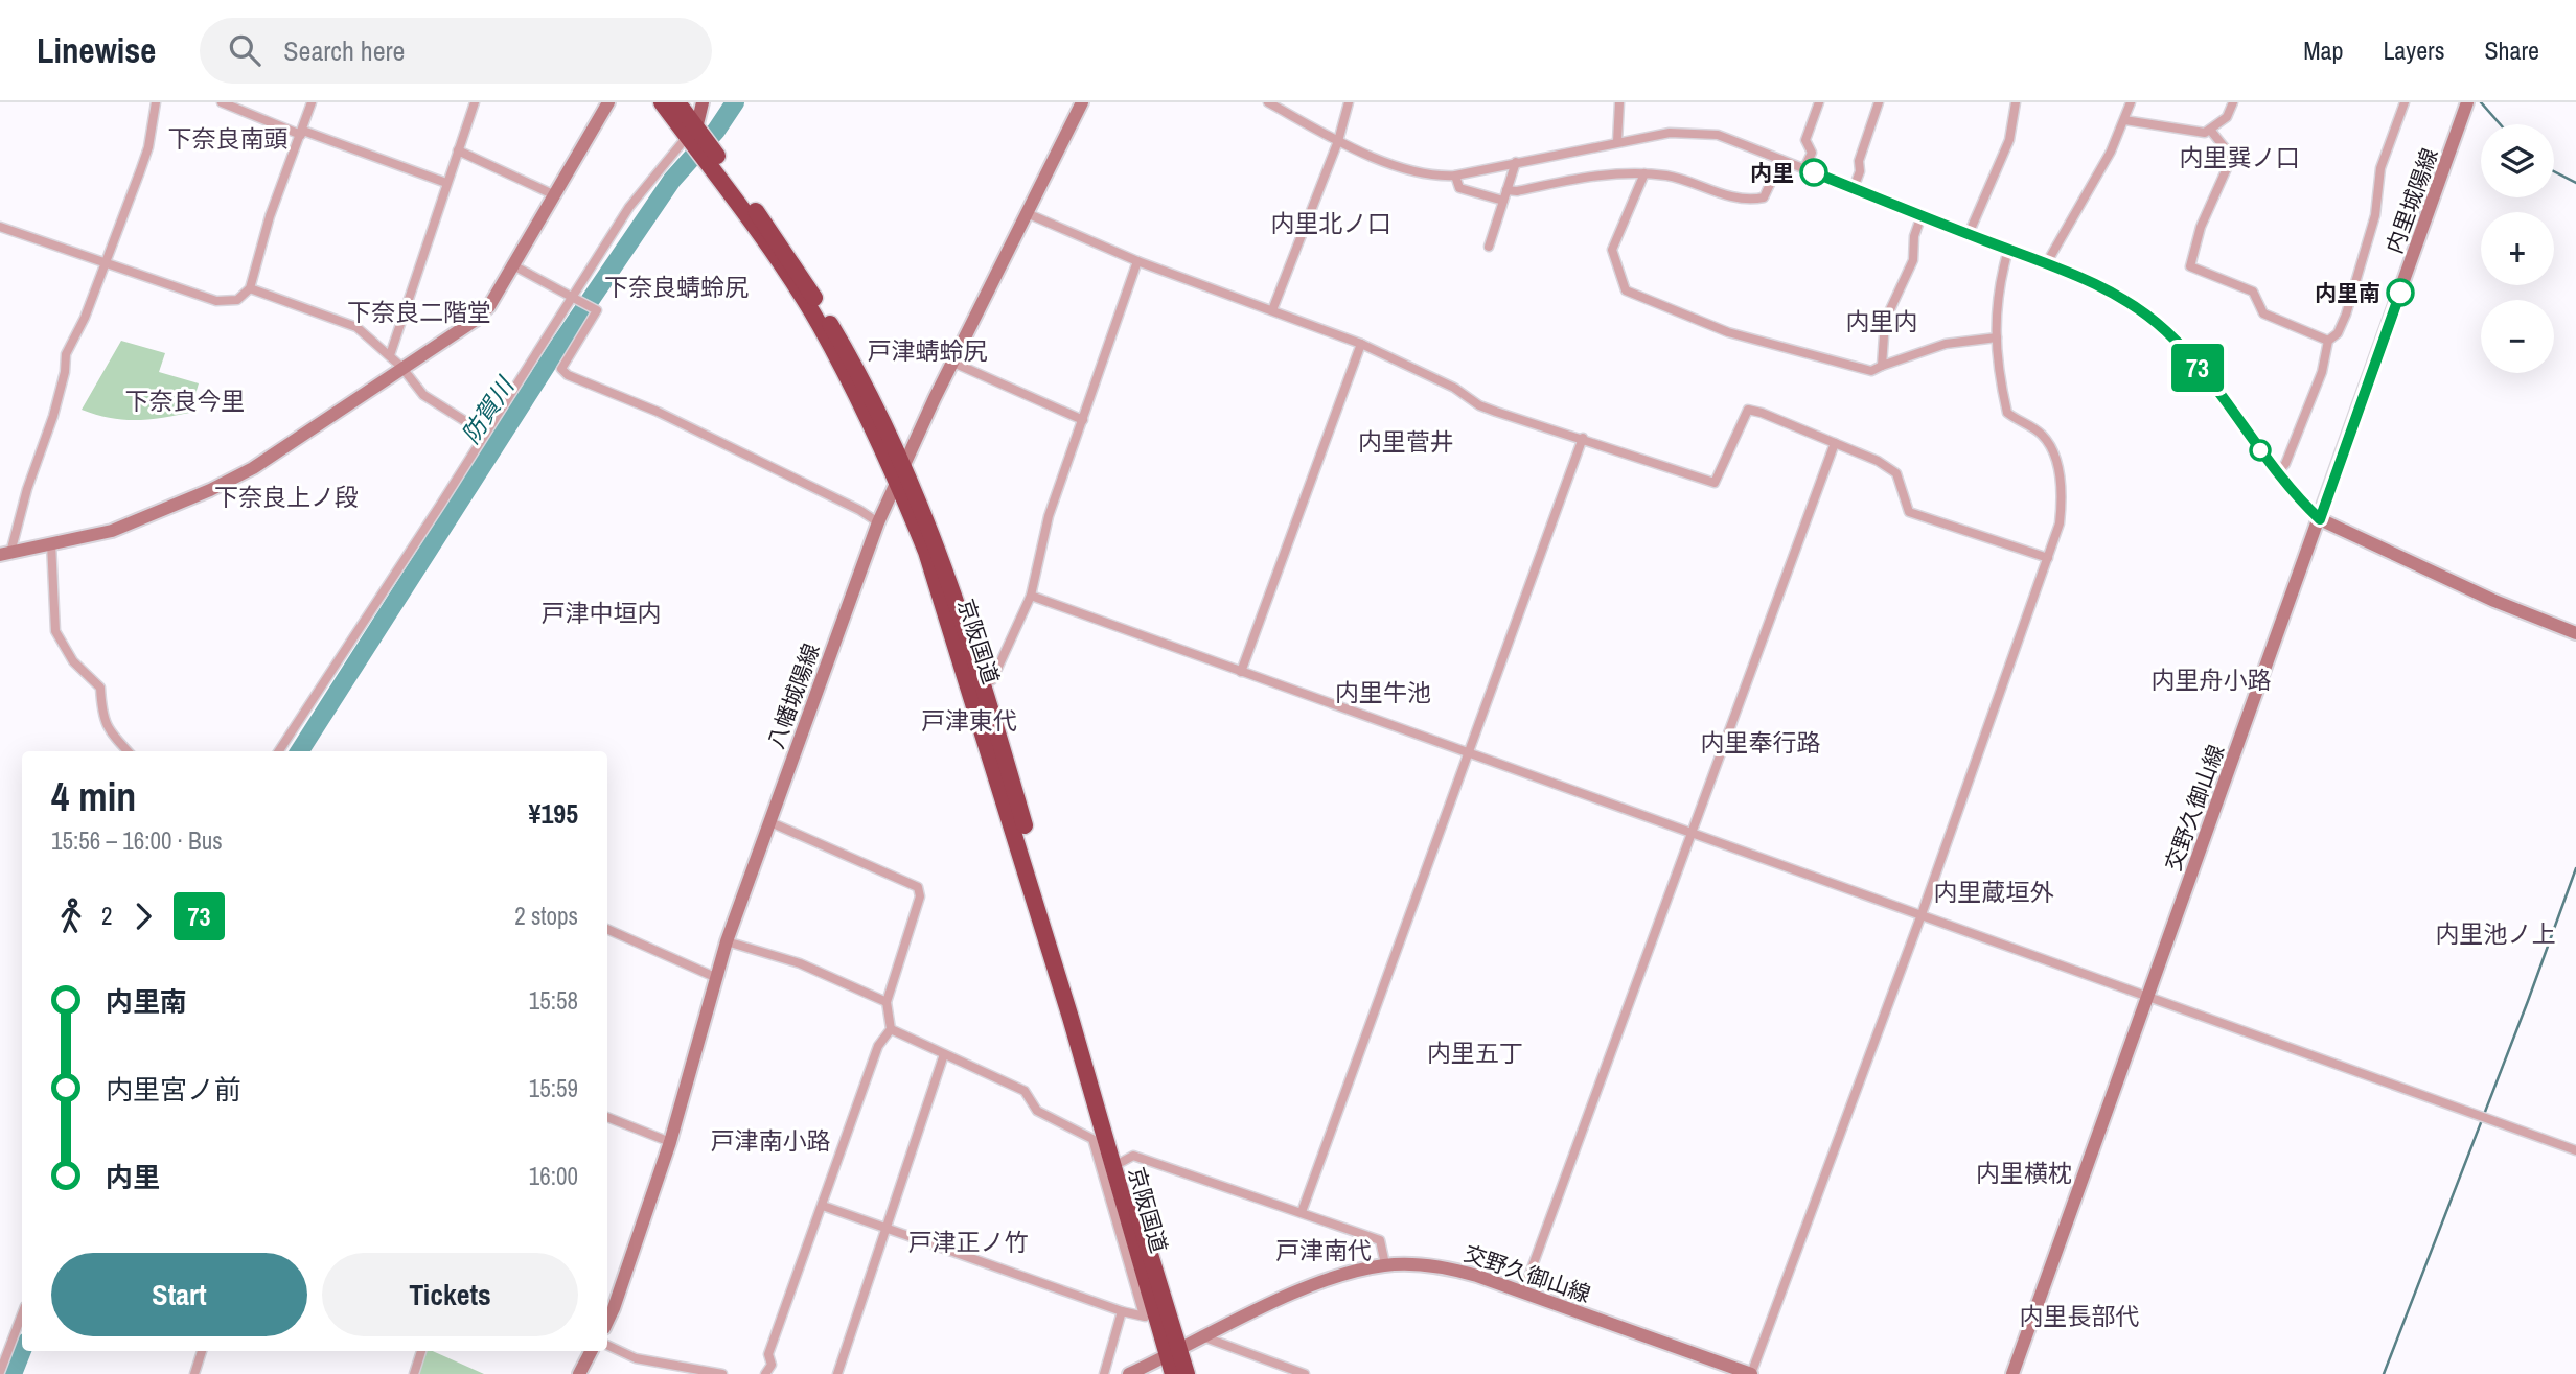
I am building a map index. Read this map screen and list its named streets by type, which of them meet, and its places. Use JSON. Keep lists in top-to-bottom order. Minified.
{"streets":{"highway":["京阪国道"],"main road":["内里城陽線","八幡城陽線","交野久御山線"]},"crossings":[["内里城陽線","交野久御山線"],["京阪国道","八幡城陽線"],["京阪国道","交野久御山線"]],"districts":["下奈良南頭","内里巽ノ口","内里北ノ口","下奈良蜻蛉尻","下奈良二階堂","内里内","戸津蜻蛉尻","下奈良今里","内里菅井","下奈良上ノ段","戸津中垣内","内里舟小路","内里牛池","戸津東代","内里奉行路","内里蔵垣外","内里池ノ上","内里五丁","戸津南小路","内里横枕","戸津正ノ竹","戸津南代","内里長部代"],"water":["防賀川"],"places":["内里","内里南"],"lines":["bus line 73"],"page":{"header":"Linewise","search":"Search here","nav":["Map","Layers","Share"],"on_map":"73","map_buttons":["+","−"],"heading":["4 min","15:56 – 16:00 · Bus","¥195"],"legs":["2","73","2 stops"],"list":[{"name":"内里南","value":"15:58"},{"name":"内里宮ノ前","value":"15:59"},{"name":"内里","value":"16:00"}],"buttons":["Start","Tickets"]}}
